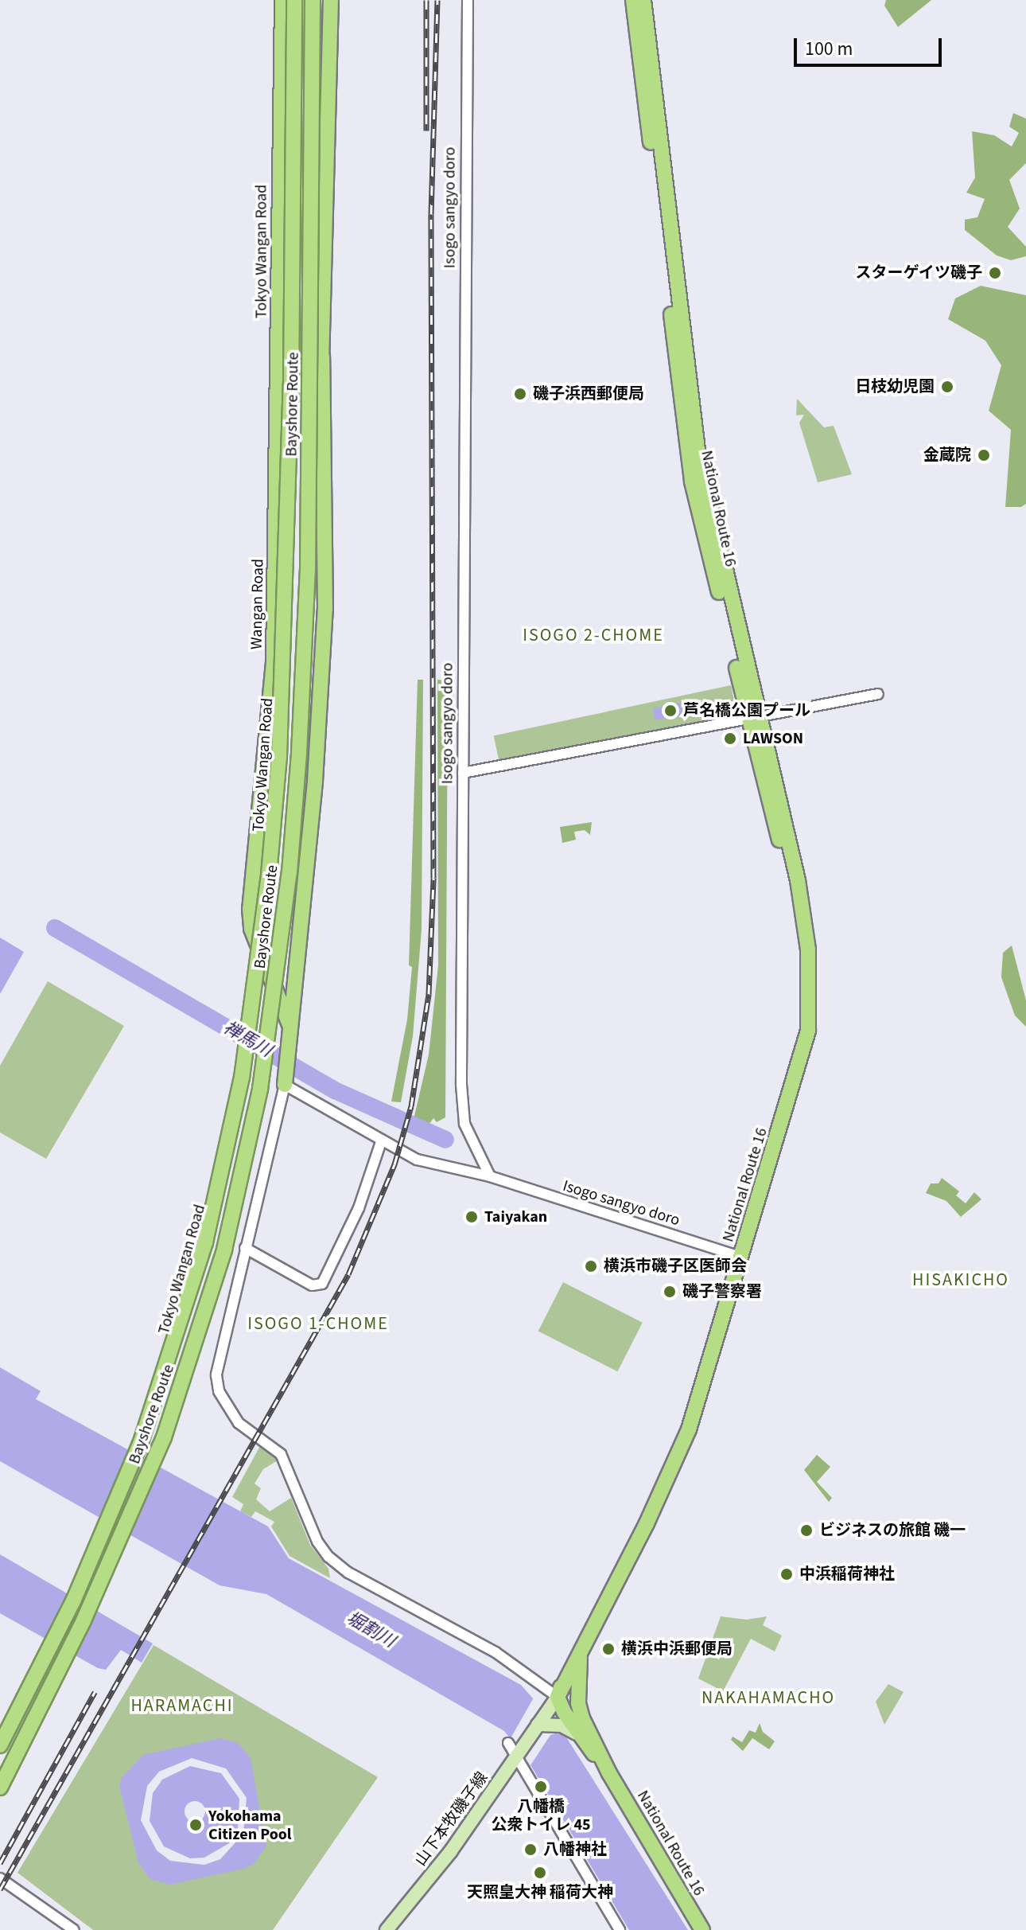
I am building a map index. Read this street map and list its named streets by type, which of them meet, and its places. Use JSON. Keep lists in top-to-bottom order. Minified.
{"streets":{"highway":["Tokyo Wangan Road","Bayshore Route","National Route 16","Wangan Road"],"main road":["山下本牧磯子線"],"street":["Isogo sangyo doro"]},"crossings":[["Isogo sangyo doro","National Route 16"],["Tokyo Wangan Road","Wangan Road"],["National Route 16","山下本牧磯子線"]],"districts":["ISOGO 2-CHOME","HISAKICHO","ISOGO 1-CHOME","NAKAHAMACHO","HARAMACHI"],"water":["禅馬川","堀割川"],"places":["スターゲイツ磯子","日枝幼児園","磯子浜西郵便局","金蔵院","芦名橋公園プール","LAWSON","Taiyakan","横浜市磯子区医師会","磯子警察署","ビジネスの旅館 磯一","中浜稲荷神社","横浜中浜郵便局","八幡橋 公衆トイレ 45","Yokohama Citizen Pool","八幡神社","天照皇大神 稲荷大神"],"scale_bar":"100 m"}
